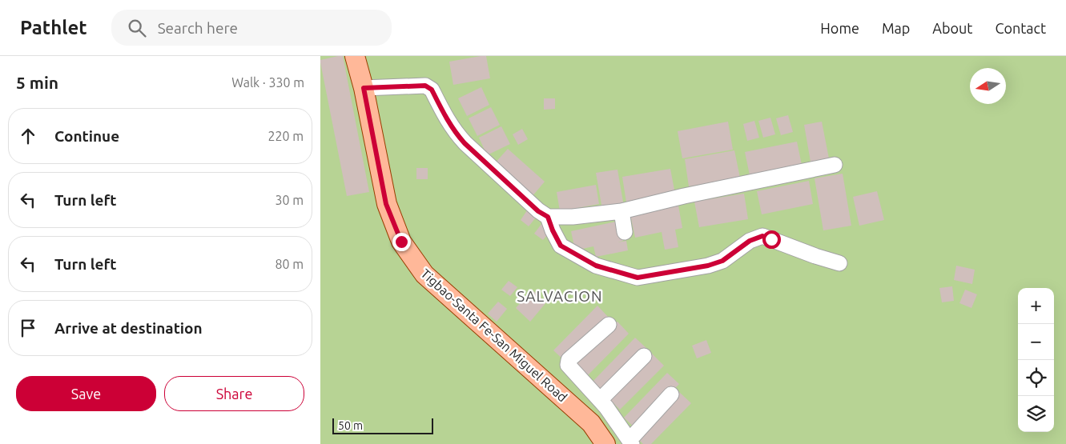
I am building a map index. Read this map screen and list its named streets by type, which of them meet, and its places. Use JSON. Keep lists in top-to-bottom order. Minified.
{"streets":{"main road":["Tigbao-Santa Fe-San Miguel Road"]},"districts":["SALVACION"],"scale_bar":"50 m","north":"left","page":{"header":"Pathlet","search":"Search here","nav":["Home","Map","About","Contact"],"heading":["5 min","Walk · 330 m"],"list":[["Continue","220 m"],["Turn left","30 m"],["Turn left","80 m"],"Arrive at destination"],"map_buttons":["+","−"],"buttons":["Save","Share"],"scale":"50 m"}}
